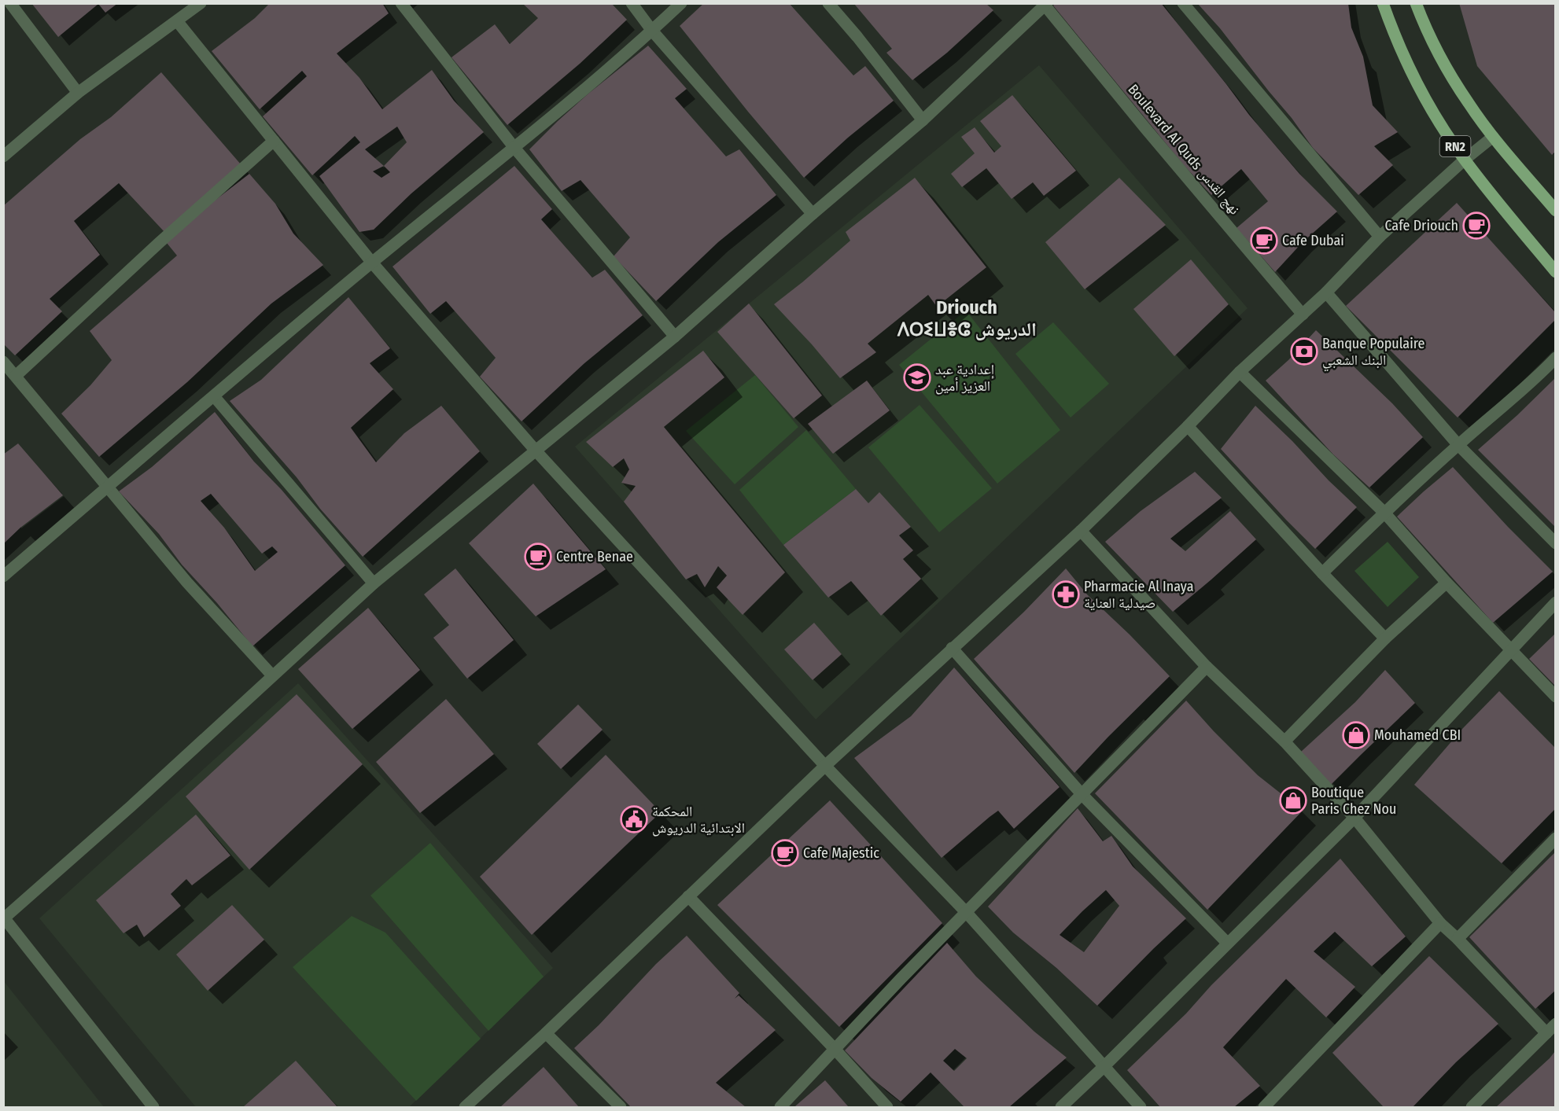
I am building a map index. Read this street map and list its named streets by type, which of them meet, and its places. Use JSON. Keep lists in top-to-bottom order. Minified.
{"streets":{"main road":["RN2"],"street":["Boulevard Al Quds نهج القدس"]},"districts":["Driouch ⴷⵔⵉⵡⴻⵛ الدريوش"],"places":{"cafe":["Cafe Driouch","Cafe Dubai","Centre Benae","Cafe Majestic"],"bank":["Banque Populaire البنك الشعبي"],"school or university":["إعدادية عبد العزيز أمين"],"pharmacy":["Pharmacie Al Inaya صيدلية العناية"],"shop":["Mouhamed CBI","Boutique Paris Chez Nou"],"public building":["المحكمة الابتدائية الدريوش"]}}
